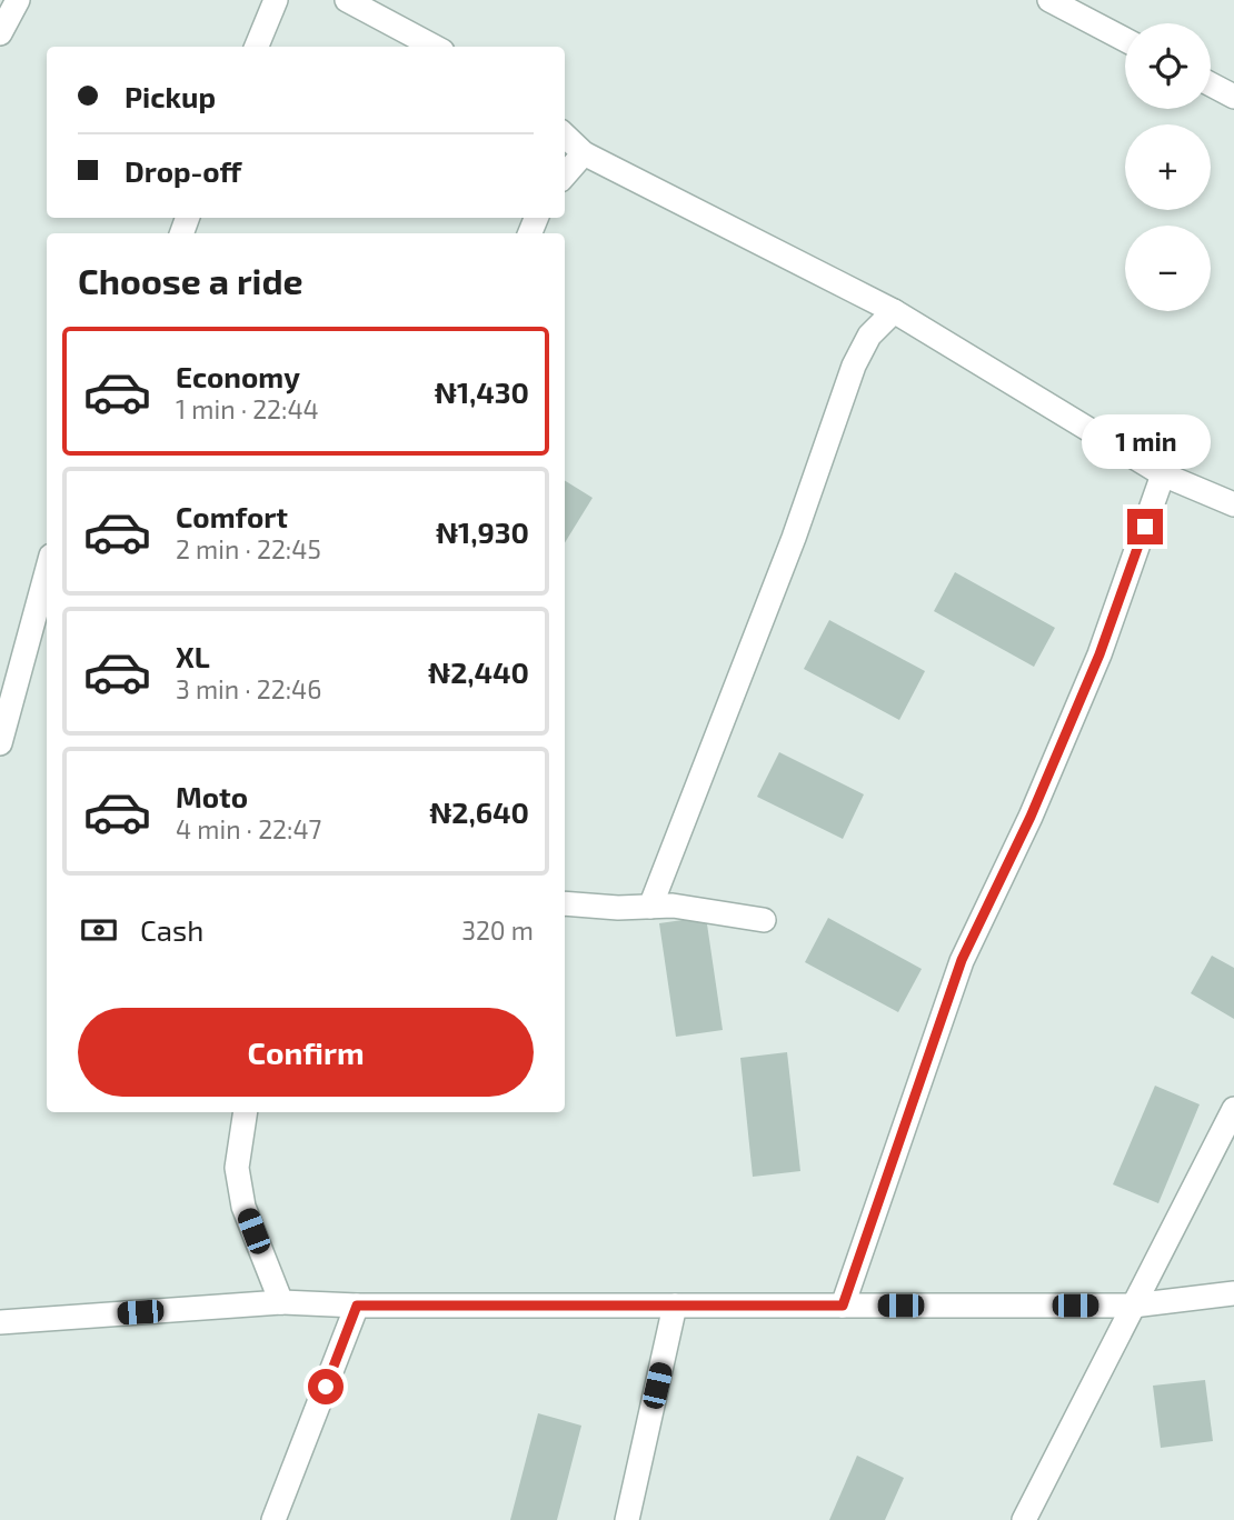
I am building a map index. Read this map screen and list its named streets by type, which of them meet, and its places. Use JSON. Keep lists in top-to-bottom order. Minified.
{"page":{"map_buttons":["+","−"],"banner":["Pickup","Drop-off"],"heading":"Choose a ride","list":[{"name":"Economy","note":"1 min · 22:44","value":"₦1,430"},{"name":"Comfort","note":"2 min · 22:45","value":"₦1,930"},{"name":"XL","note":"3 min · 22:46","value":"₦2,440"},{"name":"Moto","note":"4 min · 22:47","value":"₦2,640"}],"bubble":"1 min","pay":["Cash","320 m"],"buttons":"Confirm"}}
